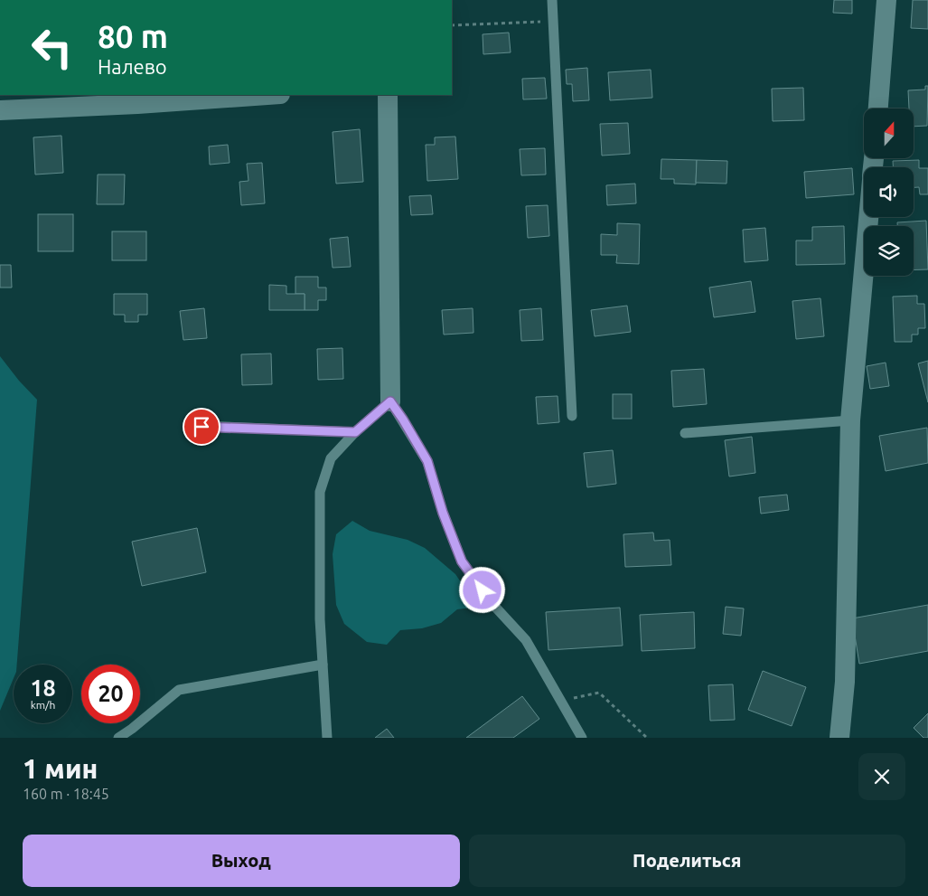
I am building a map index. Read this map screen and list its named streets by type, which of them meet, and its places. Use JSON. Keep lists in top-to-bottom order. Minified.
{"north":"top","page":{"turn":["80 m","Налево"],"speed":"18 km/h","limit":"20","heading":["1 мин","160 m · 18:45"],"buttons":["Выход","Поделиться"]}}
